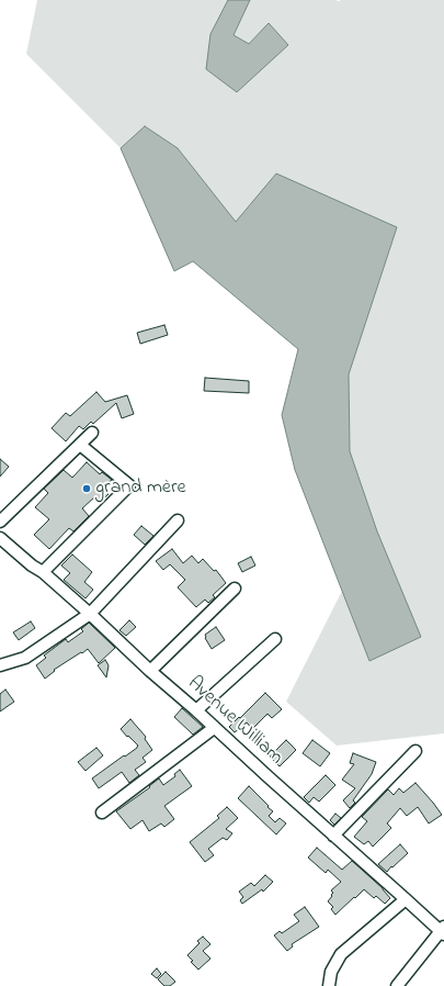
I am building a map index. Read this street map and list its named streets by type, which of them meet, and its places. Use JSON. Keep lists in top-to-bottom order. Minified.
{"streets":{"street":["Avenue William"]},"places":["grand mère"]}
